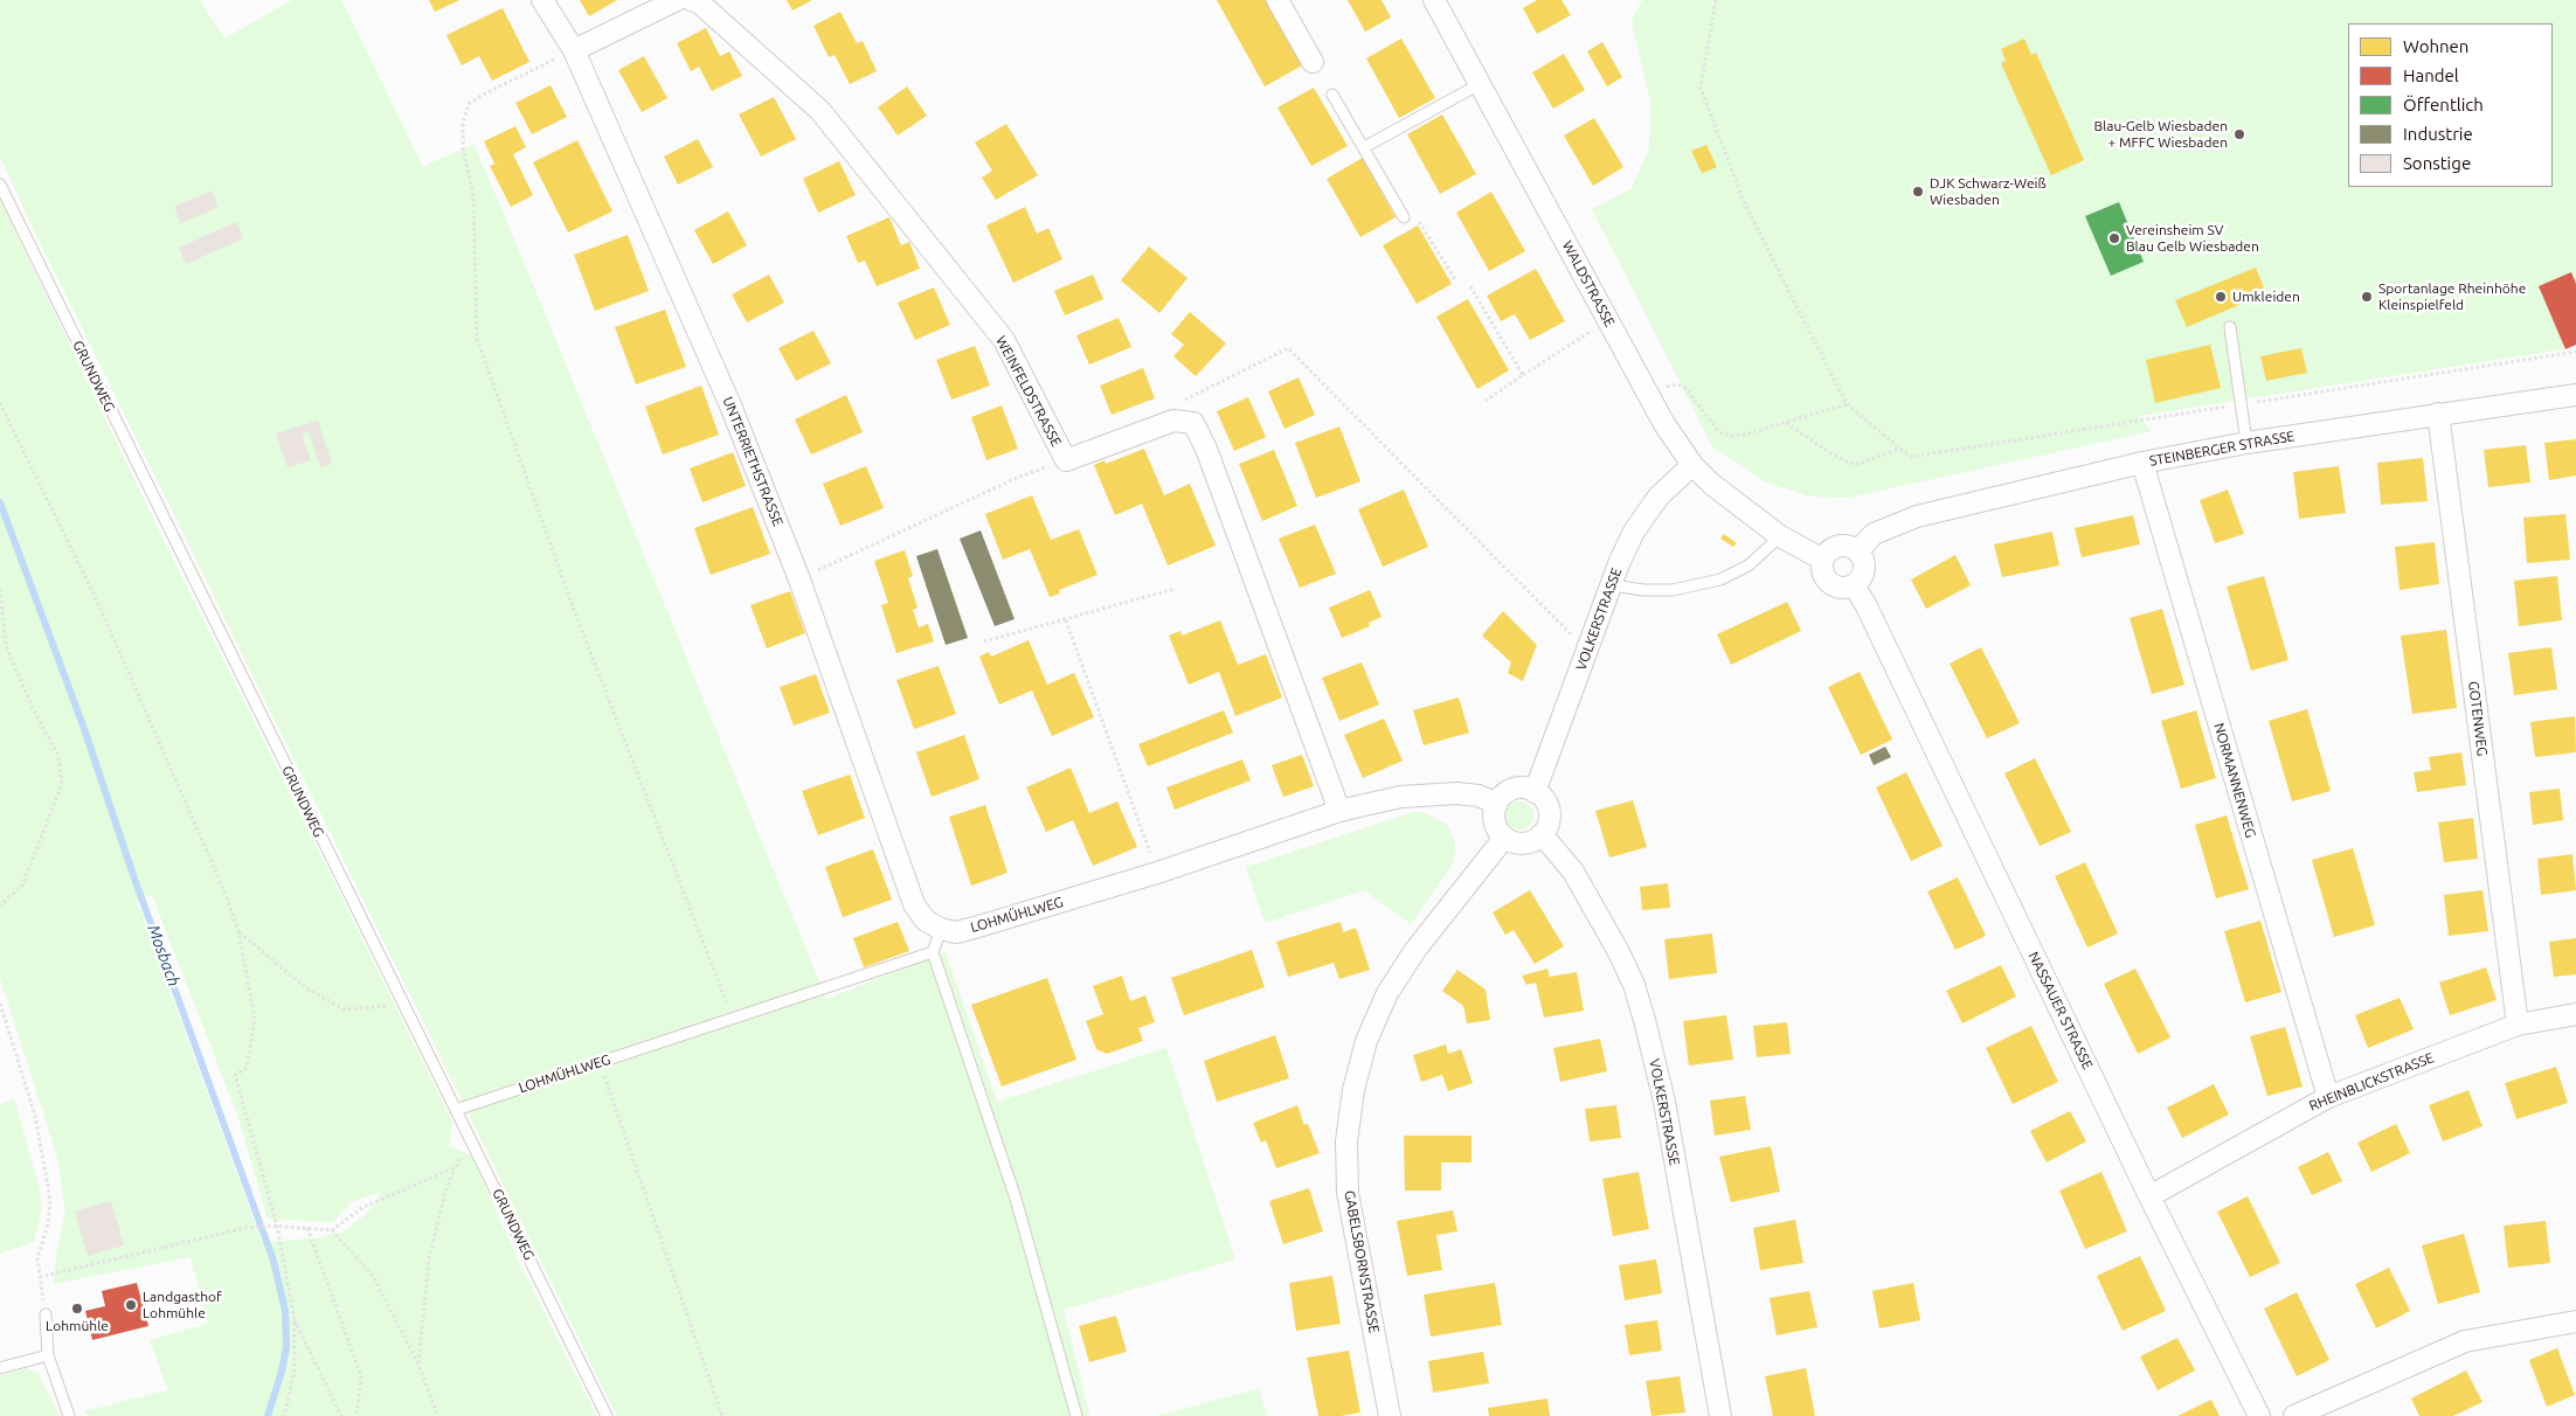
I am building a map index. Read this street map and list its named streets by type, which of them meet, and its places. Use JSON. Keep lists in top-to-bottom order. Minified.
{"streets":{"street":["WALDSTRASSE","WEINFELDSTRASSE","STEINBERGER STRASSE","UNTERRIETHSTRASSE","VOLKERSTRASSE","GOTENWEG","NORMANNENWEG","LOHMÜHLWEG","NASSAUER STRASSE","RHEINBLICKSTRASSE","GABELSBORNSTRASSE"],"lane":["GRUNDWEG"]},"crossings":[["WALDSTRASSE","VOLKERSTRASSE"],["GRUNDWEG","LOHMÜHLWEG"],["STEINBERGER STRASSE","GOTENWEG"],["STEINBERGER STRASSE","NORMANNENWEG"],["STEINBERGER STRASSE","NASSAUER STRASSE"],["UNTERRIETHSTRASSE","LOHMÜHLWEG"],["VOLKERSTRASSE","LOHMÜHLWEG"],["VOLKERSTRASSE","GABELSBORNSTRASSE"],["GOTENWEG","RHEINBLICKSTRASSE"],["NORMANNENWEG","RHEINBLICKSTRASSE"],["LOHMÜHLWEG","GABELSBORNSTRASSE"],["NASSAUER STRASSE","RHEINBLICKSTRASSE"]],"water":["Mosbach"],"places":["Blau-Gelb Wiesbaden + MFFC Wiesbaden","DJK Schwarz-Weiß Wiesbaden","Vereinsheim SV Blau Gelb Wiesbaden","Umkleiden","Sportanlage Rheinhöhe Kleinspielfeld","Landgasthof Lohmühle","Lohmühle"],"legend":["Wohnen","Handel","Öffentlich","Industrie","Sonstige"]}
